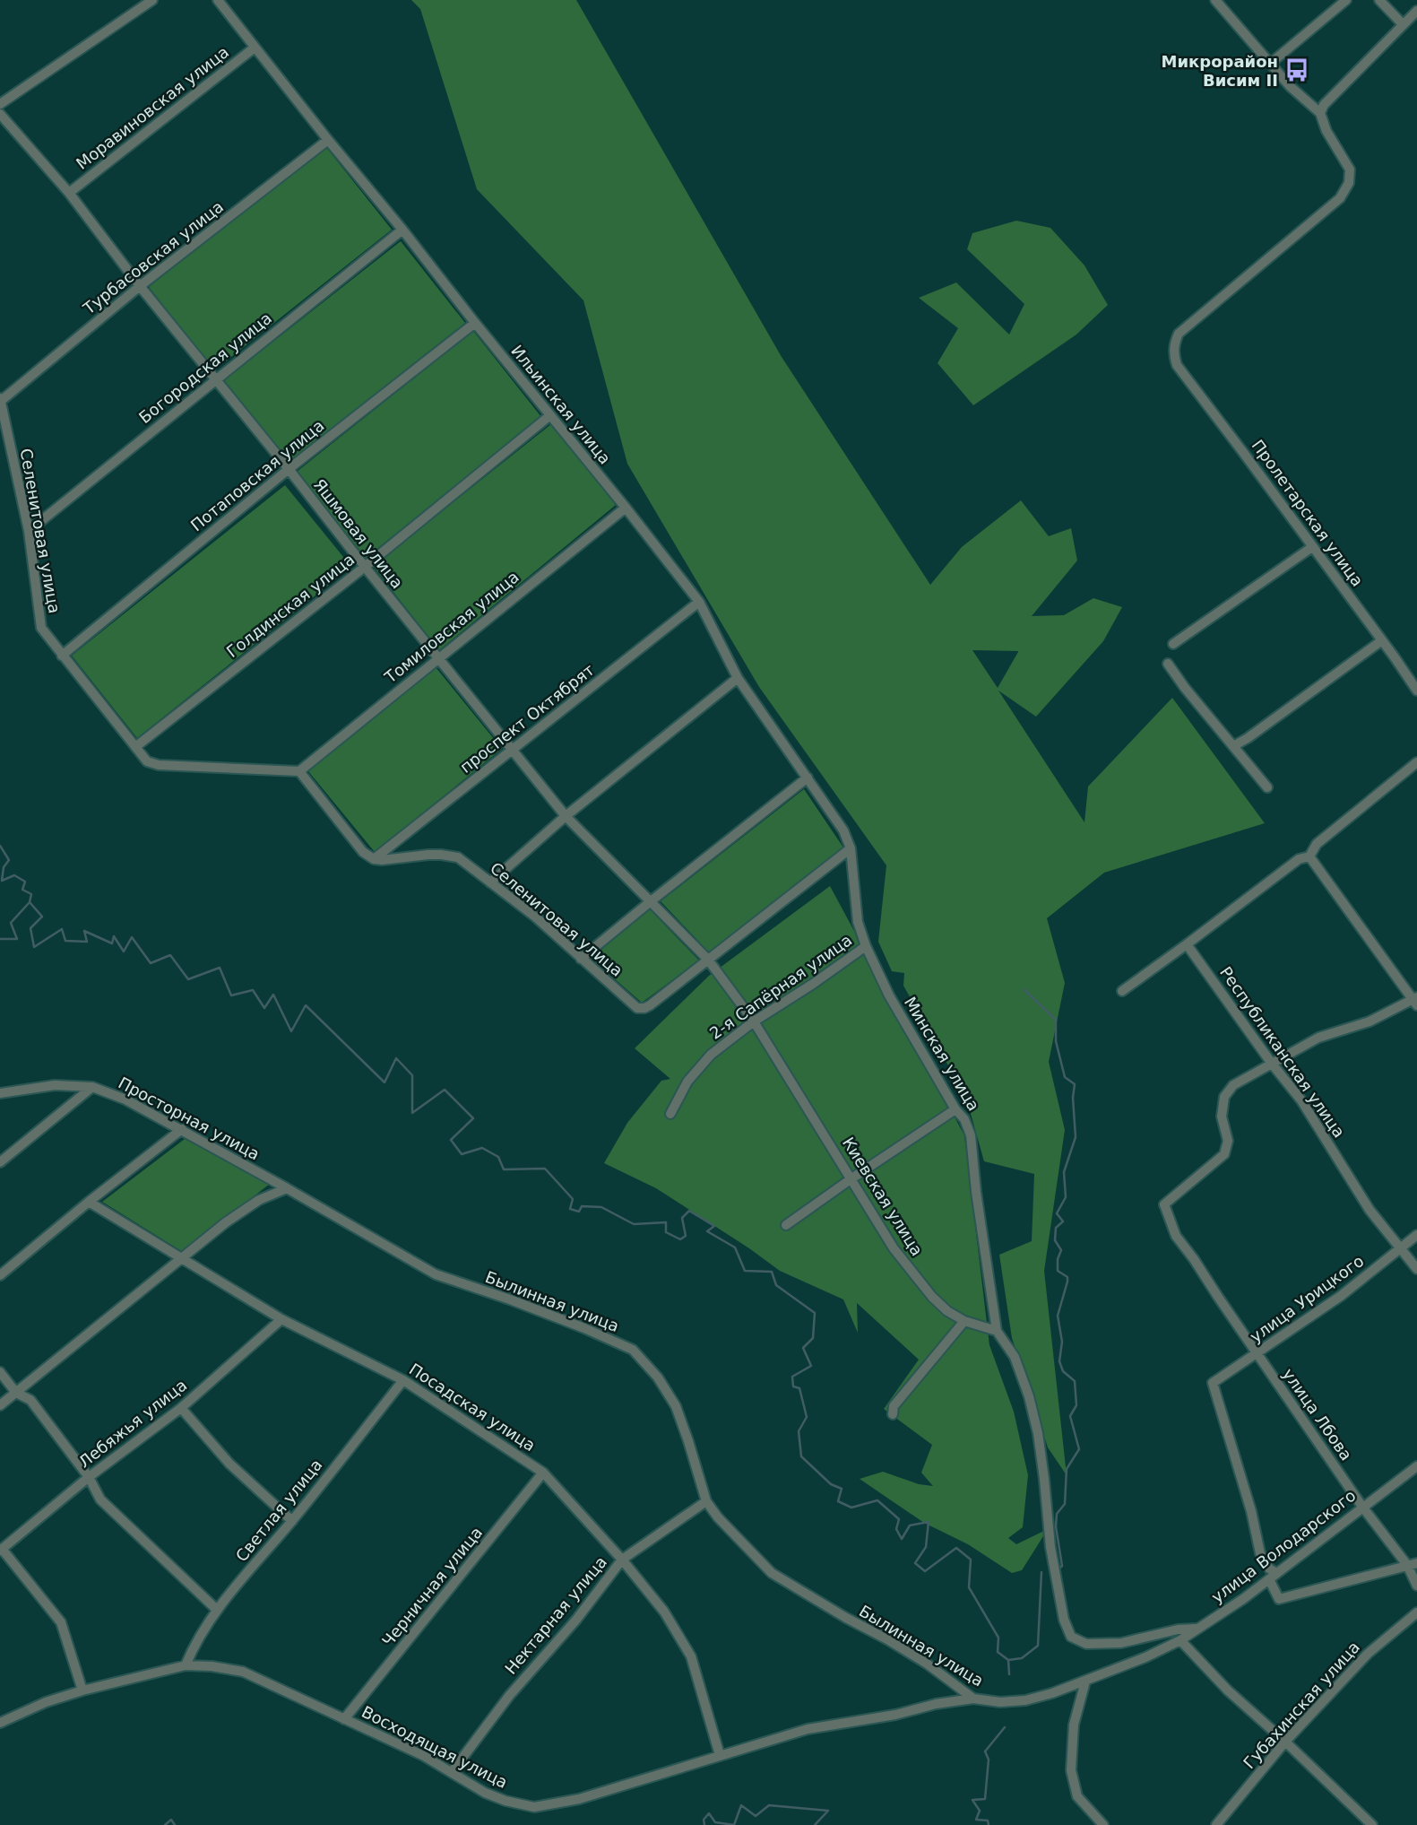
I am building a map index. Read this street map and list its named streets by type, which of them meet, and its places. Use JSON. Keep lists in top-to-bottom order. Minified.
{"streets":{"street":["Моравиновская улица","Турбасовская улица","Богородская улица","Ильинская улица","Потаповская улица","Пролетарская улица","Селенитовая улица","Яшмовая улица","Голдинская улица","Томиловская улица","проспект Октябрят","2-я Сапёрная улица","Республиканская улица","Минская улица","Просторная улица","Киевская улица","улица Урицкого","Былинная улица","Посадская улица","улица Лбова","Лебяжья улица","Светлая улица","улица Володарского","Черничная улица","Нектарная улица","Губахинская улица","Восходящая улица"]},"crossings":[["Моравиновская улица","Ильинская улица"],["Моравиновская улица","Яшмовая улица"],["Турбасовская улица","Ильинская улица"],["Турбасовская улица","Селенитовая улица"],["Турбасовская улица","Яшмовая улица"],["Богородская улица","Ильинская улица"],["Богородская улица","Селенитовая улица"],["Богородская улица","Яшмовая улица"],["Ильинская улица","Потаповская улица"],["Ильинская улица","Голдинская улица"],["Ильинская улица","Томиловская улица"],["Ильинская улица","проспект Октябрят"],["Ильинская улица","Минская улица"],["Потаповская улица","Селенитовая улица"],["Потаповская улица","Яшмовая улица"],["Селенитовая улица","Яшмовая улица"],["Селенитовая улица","Голдинская улица"],["Селенитовая улица","Томиловская улица"],["Селенитовая улица","проспект Октябрят"],["Селенитовая улица","Киевская улица"],["Яшмовая улица","Голдинская улица"],["Яшмовая улица","Томиловская улица"],["Яшмовая улица","проспект Октябрят"],["Яшмовая улица","Киевская улица"],["2-я Сапёрная улица","Минская улица"],["2-я Сапёрная улица","Киевская улица"],["Республиканская улица","улица Урицкого"],["Республиканская улица","улица Лбова"],["Минская улица","Киевская улица"],["Просторная улица","Былинная улица"],["улица Урицкого","улица Лбова"],["улица Урицкого","улица Володарского"],["Былинная улица","улица Володарского"],["Былинная улица","Нектарная улица"],["Былинная улица","Восходящая улица"],["Посадская улица","Лебяжья улица"],["Посадская улица","Светлая улица"],["Посадская улица","Черничная улица"],["Посадская улица","Нектарная улица"],["Посадская улица","Восходящая улица"],["улица Лбова","улица Володарского"],["Светлая улица","Восходящая улица"],["Черничная улица","Восходящая улица"],["Нектарная улица","Восходящая улица"]],"places":{"bus stop":["Микрорайон Висим II"]}}
